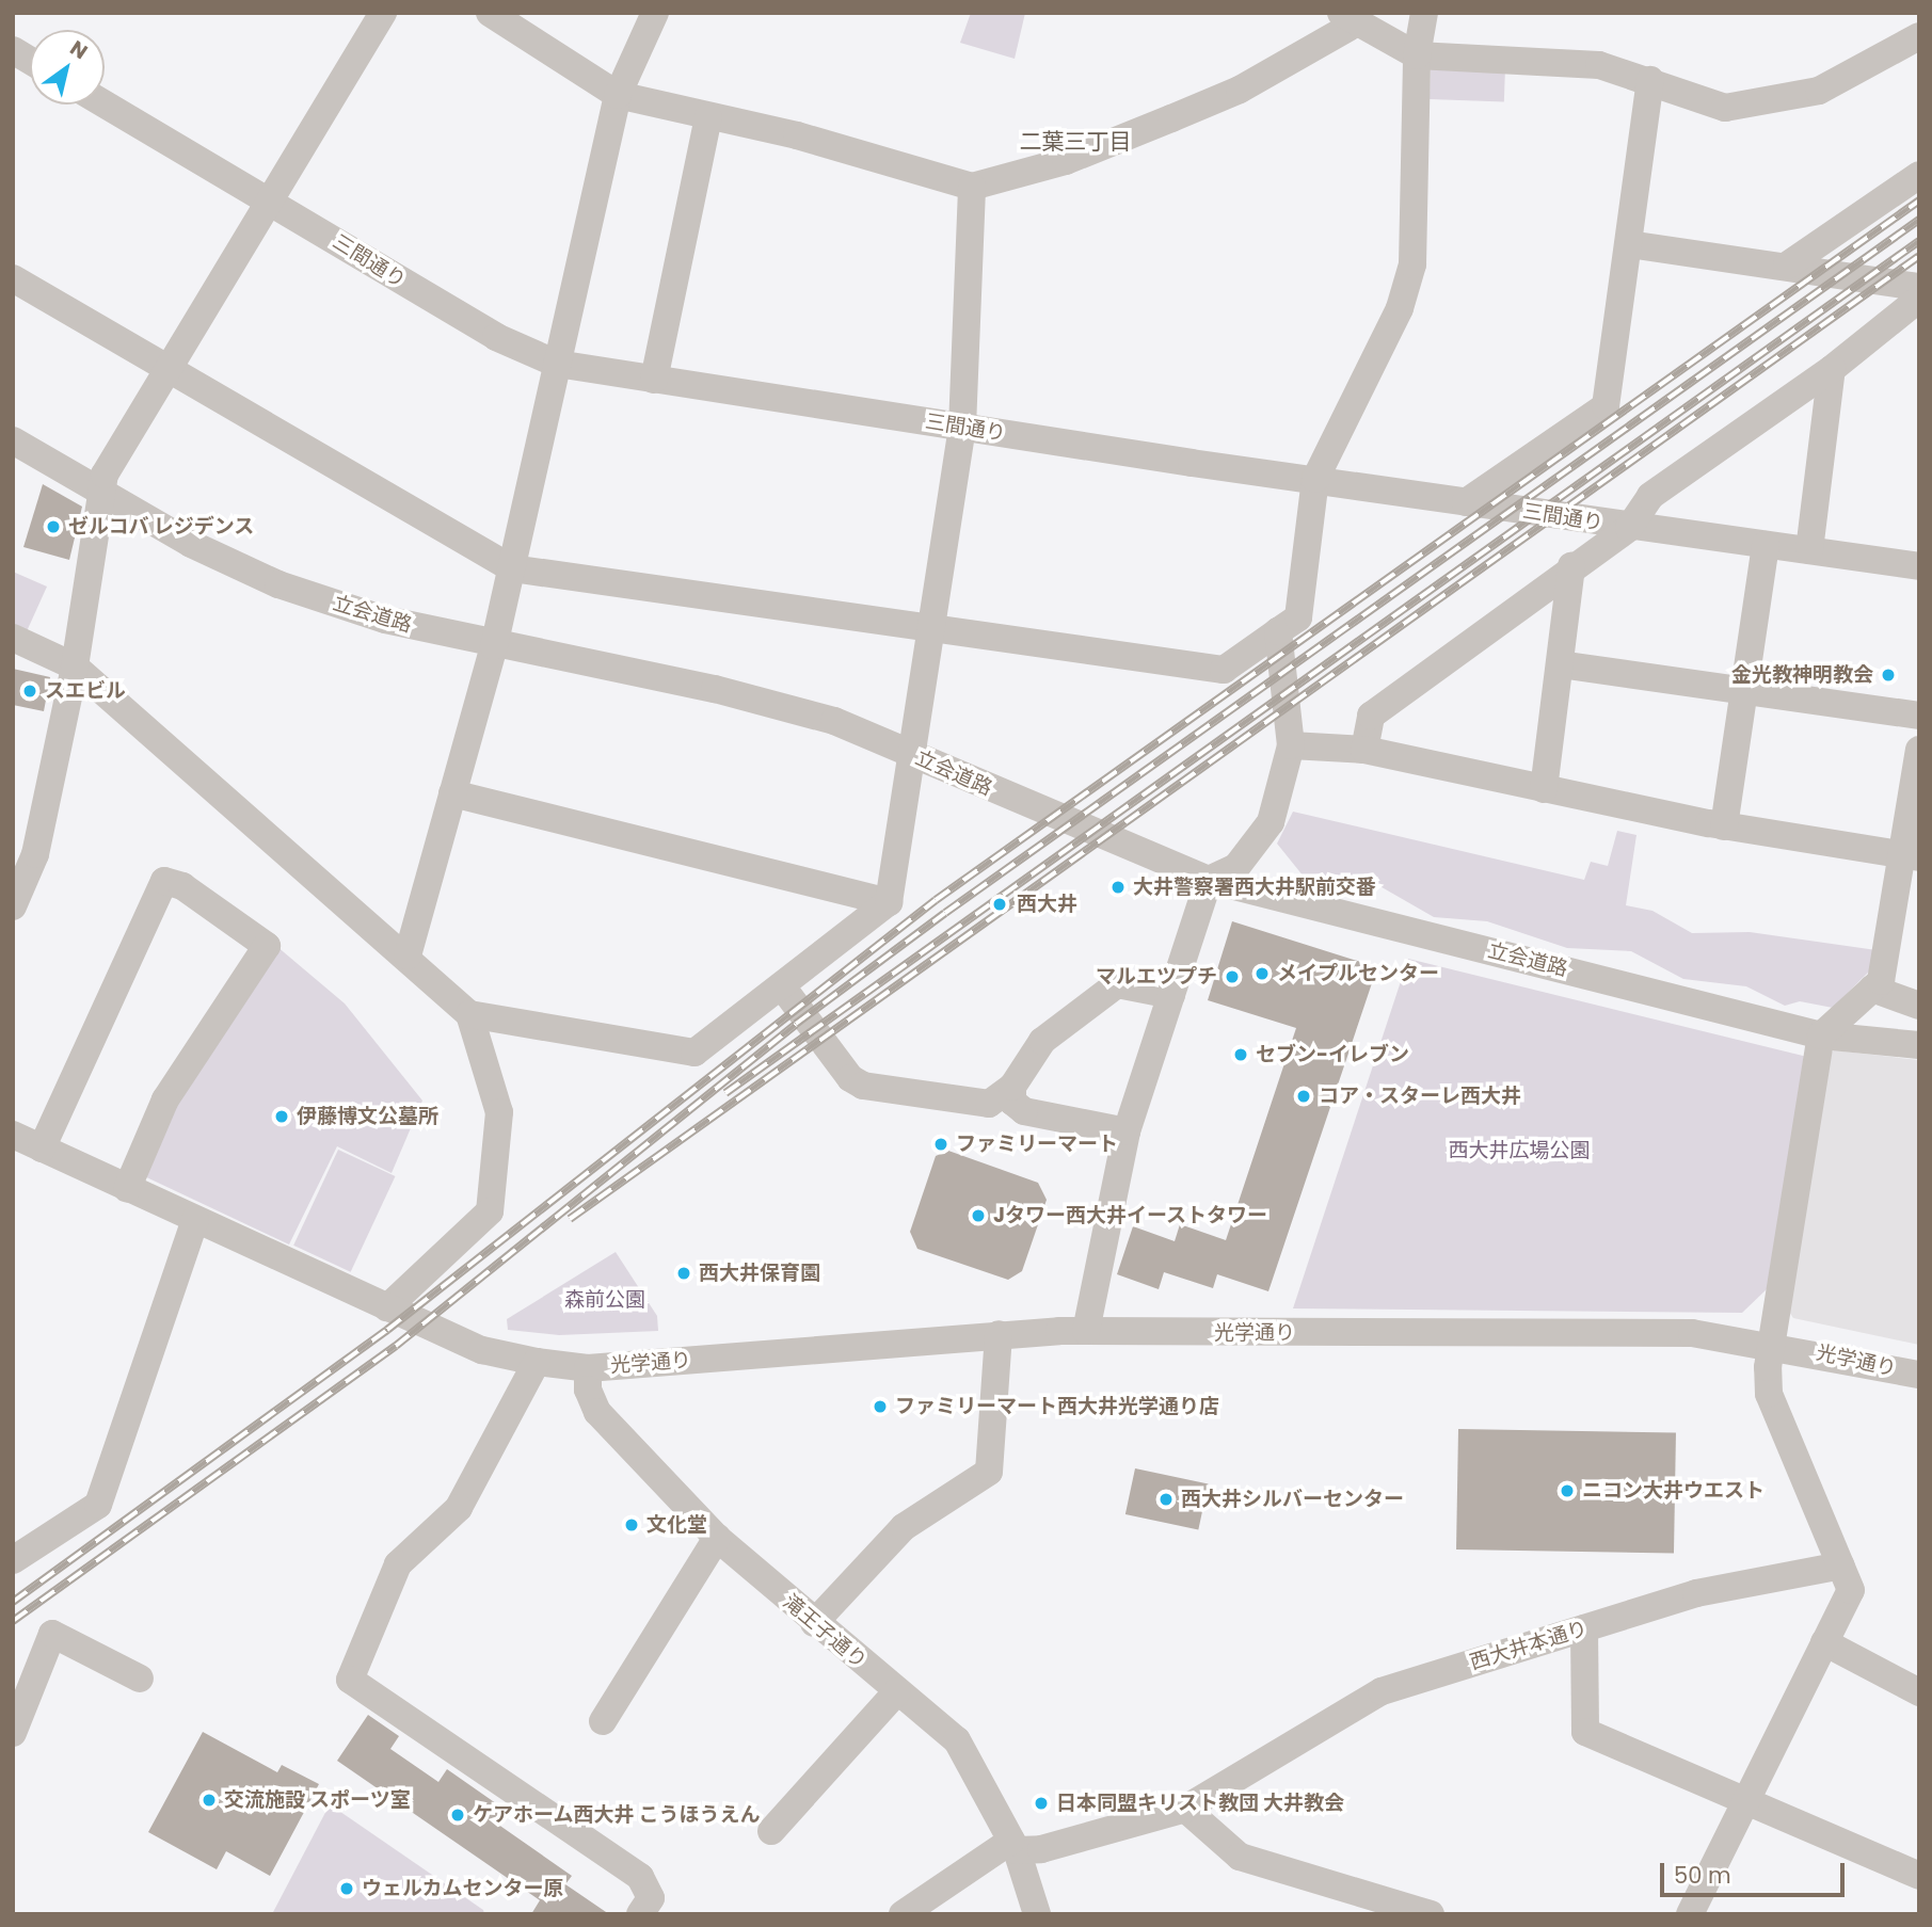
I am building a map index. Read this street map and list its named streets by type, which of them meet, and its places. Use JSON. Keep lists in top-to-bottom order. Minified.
{"streets":{"street":["三間通り","立会道路","光学通り","滝王子通り","西大井本通り"]},"crossings":[["光学通り","滝王子通り"],["滝王子通り","西大井本通り"]],"districts":["二葉三丁目"],"parks":["西大井広場公園","森前公園"],"places":["ゼルコバ レジデンス","金光教神明教会","スエビル","大井警察署西大井駅前交番","西大井","メイプルセンター","マルエツプチ","セブン-イレブン","コア・スターレ西大井","伊藤博文公墓所","ファミリーマート","Jタワー西大井イーストタワー","西大井保育園","ファミリーマート西大井光学通り店","ニコン大井ウエスト","西大井シルバーセンター","文化堂","交流施設 スポーツ室","日本同盟キリスト教団 大井教会","ケアホーム西大井 こうほうえん","ウェルカムセンター原"],"scale_bar":"50 m","north":"top right"}
